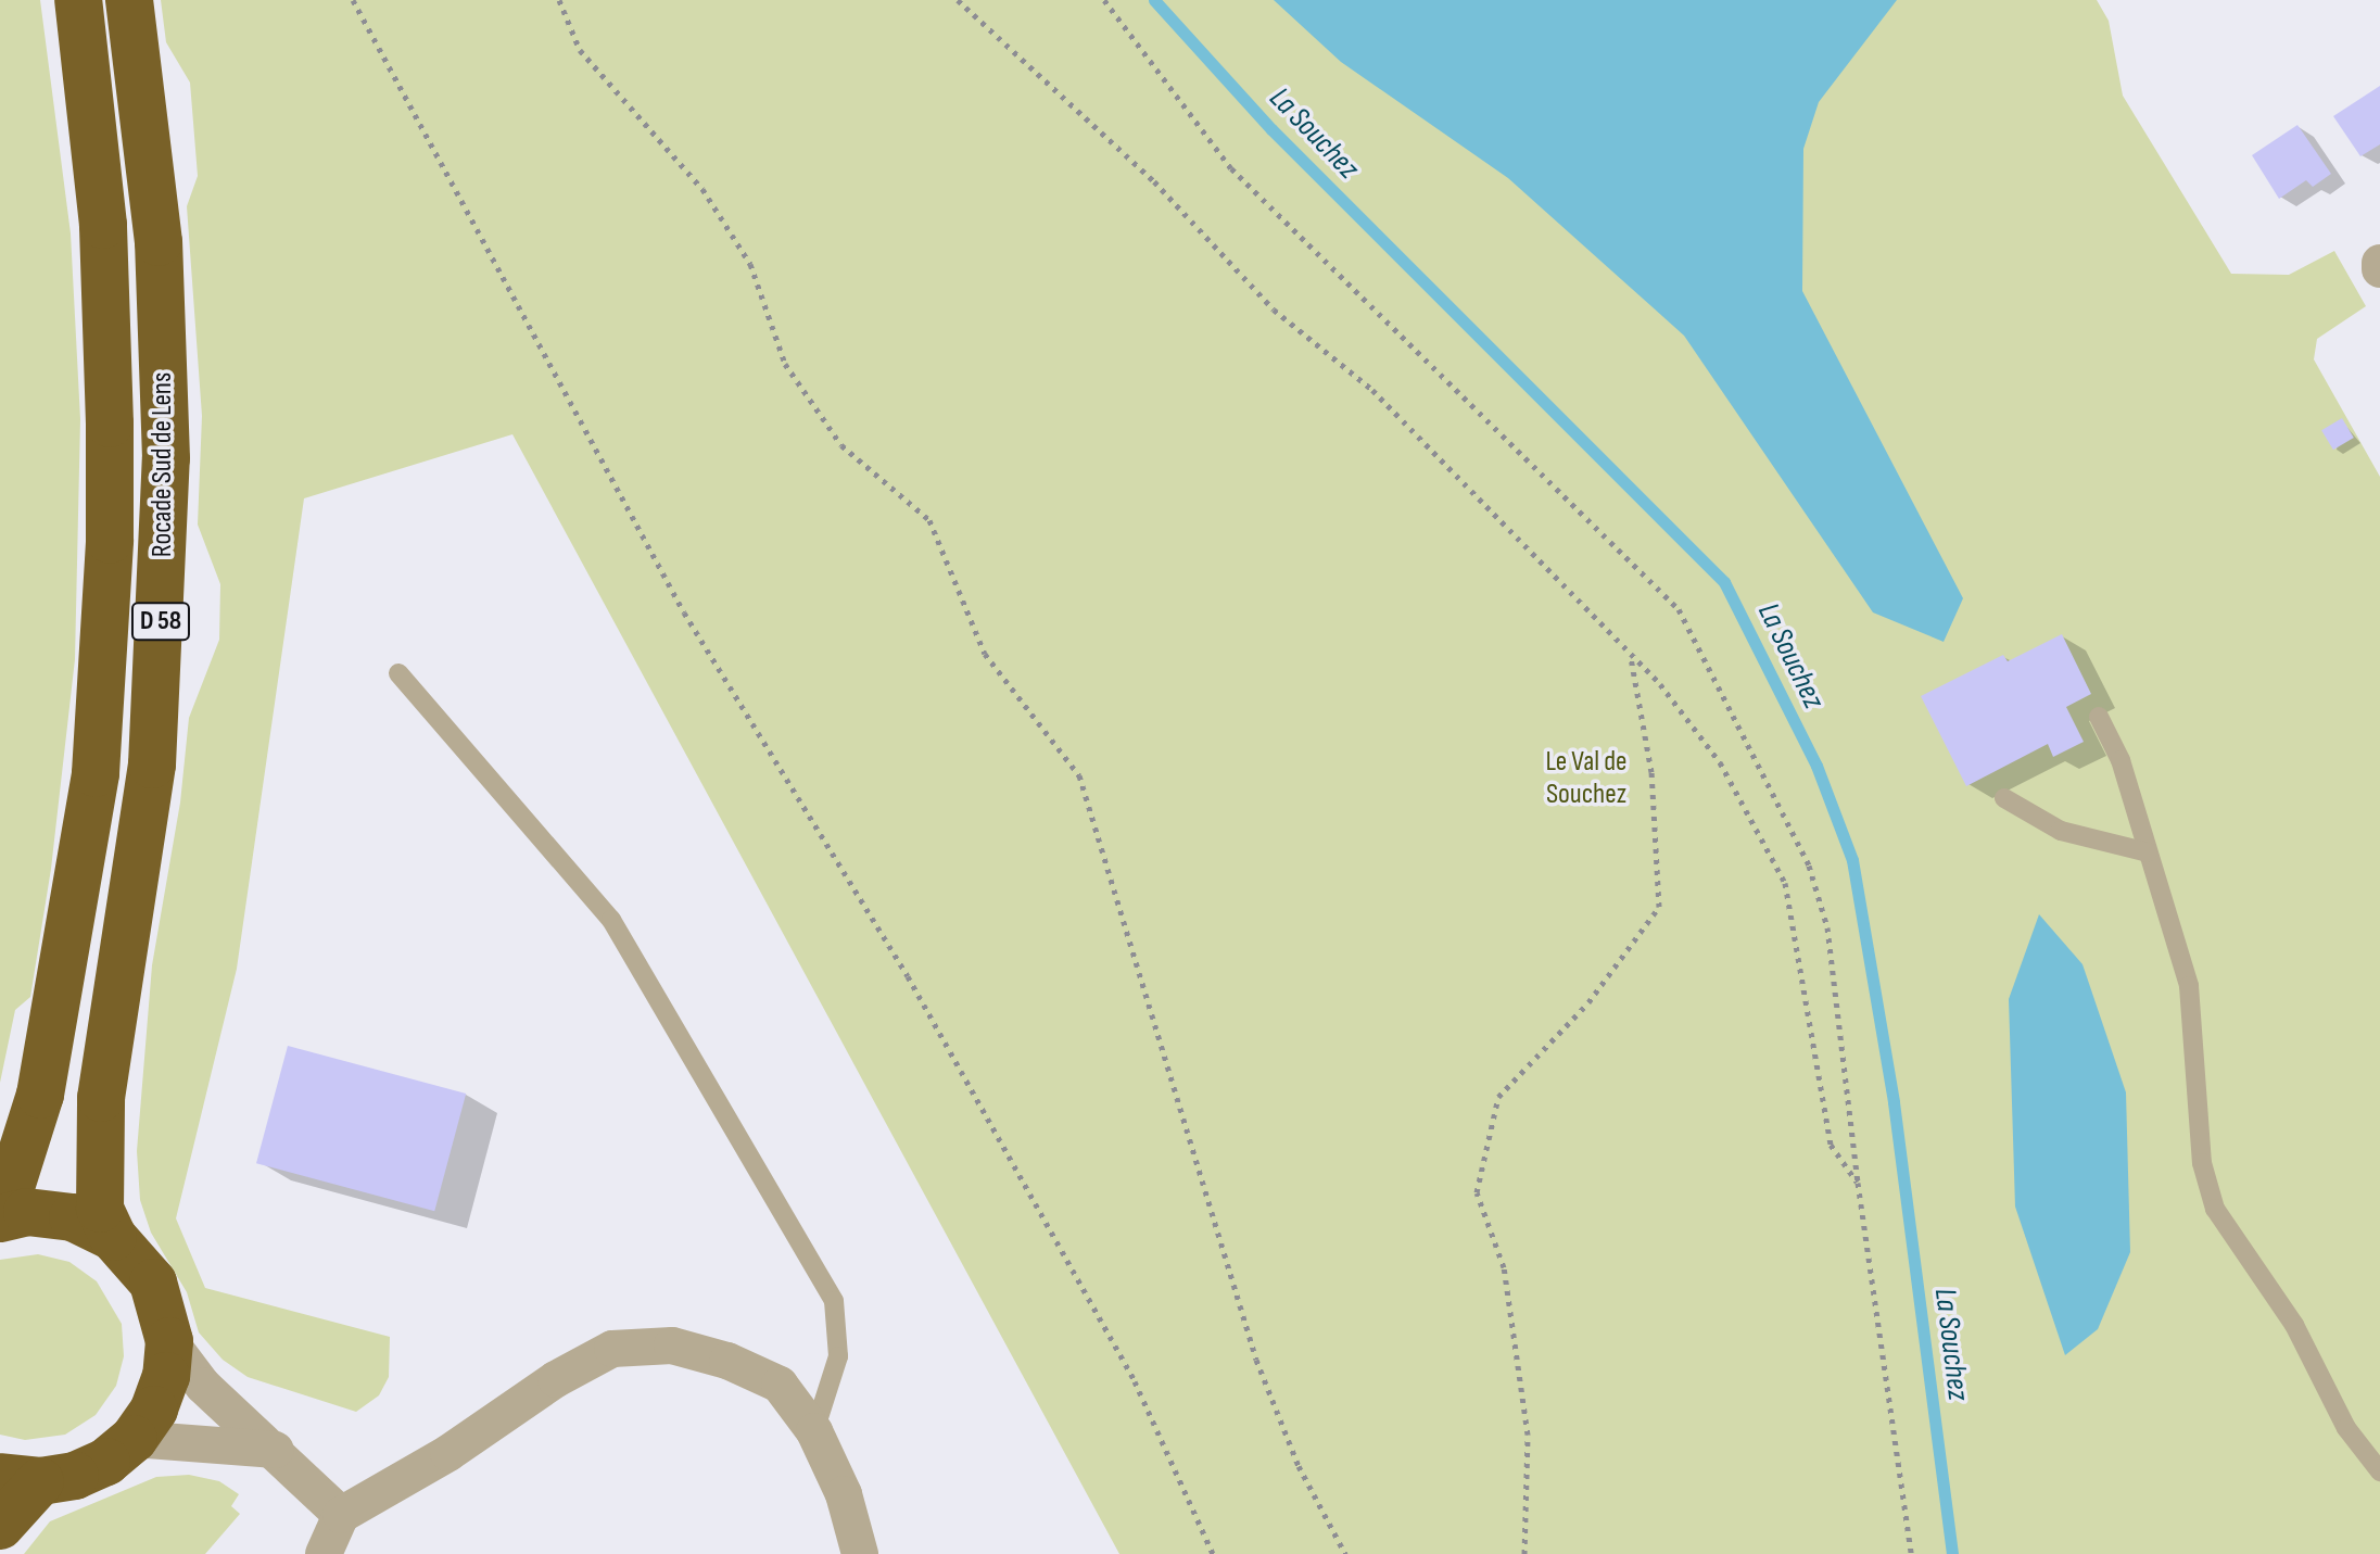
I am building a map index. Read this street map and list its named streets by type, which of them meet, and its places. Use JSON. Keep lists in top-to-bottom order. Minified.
{"streets":{"highway":["Rocade Sud de Lens","D 58"]},"water":["La Souchez"],"parks":["Le Val de Souchez"]}
